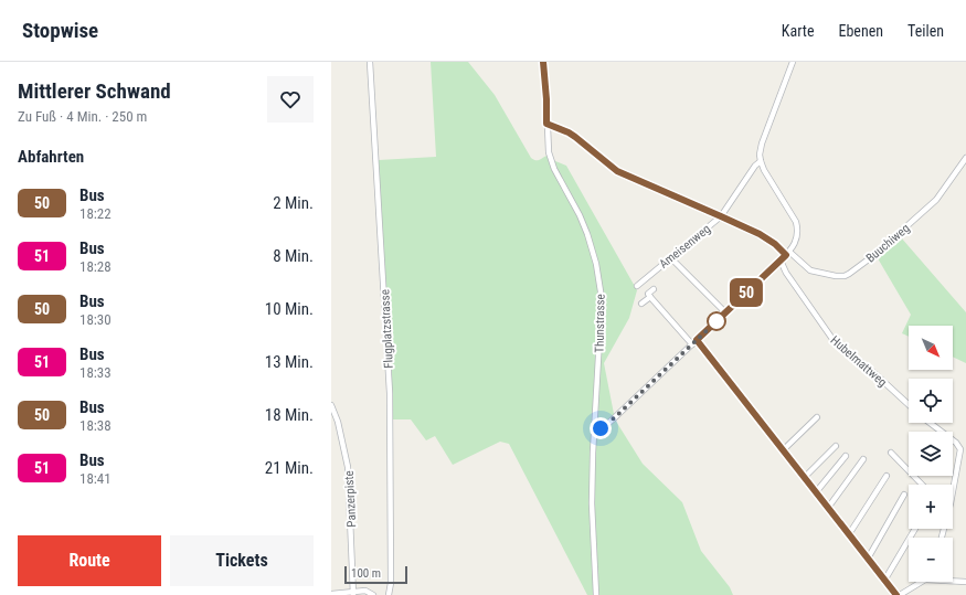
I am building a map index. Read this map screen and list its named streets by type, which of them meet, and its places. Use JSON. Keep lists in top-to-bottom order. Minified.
{"streets":{"street":["Buuchiweg","Ameisenweg","Thunstrasse","Flugplatzstrasse","Hubelmattweg","Panzerpiste"]},"crossings":[["Buuchiweg","Ameisenweg"],["Buuchiweg","Thunstrasse"]],"lines":["bus line 50"],"scale_bar":"100 m","north":"bottom right","page":{"header":"Stopwise","nav":["Karte","Ebenen","Teilen"],"heading":[["Mittlerer Schwand","Zu Fuß · 4 Min. · 250 m"],"Abfahrten"],"on_map":"50","list":[{"mark":"50","name":"Bus","note":"18:22","value":"2 Min."},{"mark":"51","name":"Bus","note":"18:28","value":"8 Min."},{"mark":"50","name":"Bus","note":"18:30","value":"10 Min."},{"mark":"51","name":"Bus","note":"18:33","value":"13 Min."},{"mark":"50","name":"Bus","note":"18:38","value":"18 Min."},{"mark":"51","name":"Bus","note":"18:41","value":"21 Min."}],"map_buttons":["+","−"],"buttons":["Route","Tickets"],"scale":"100 m"}}
